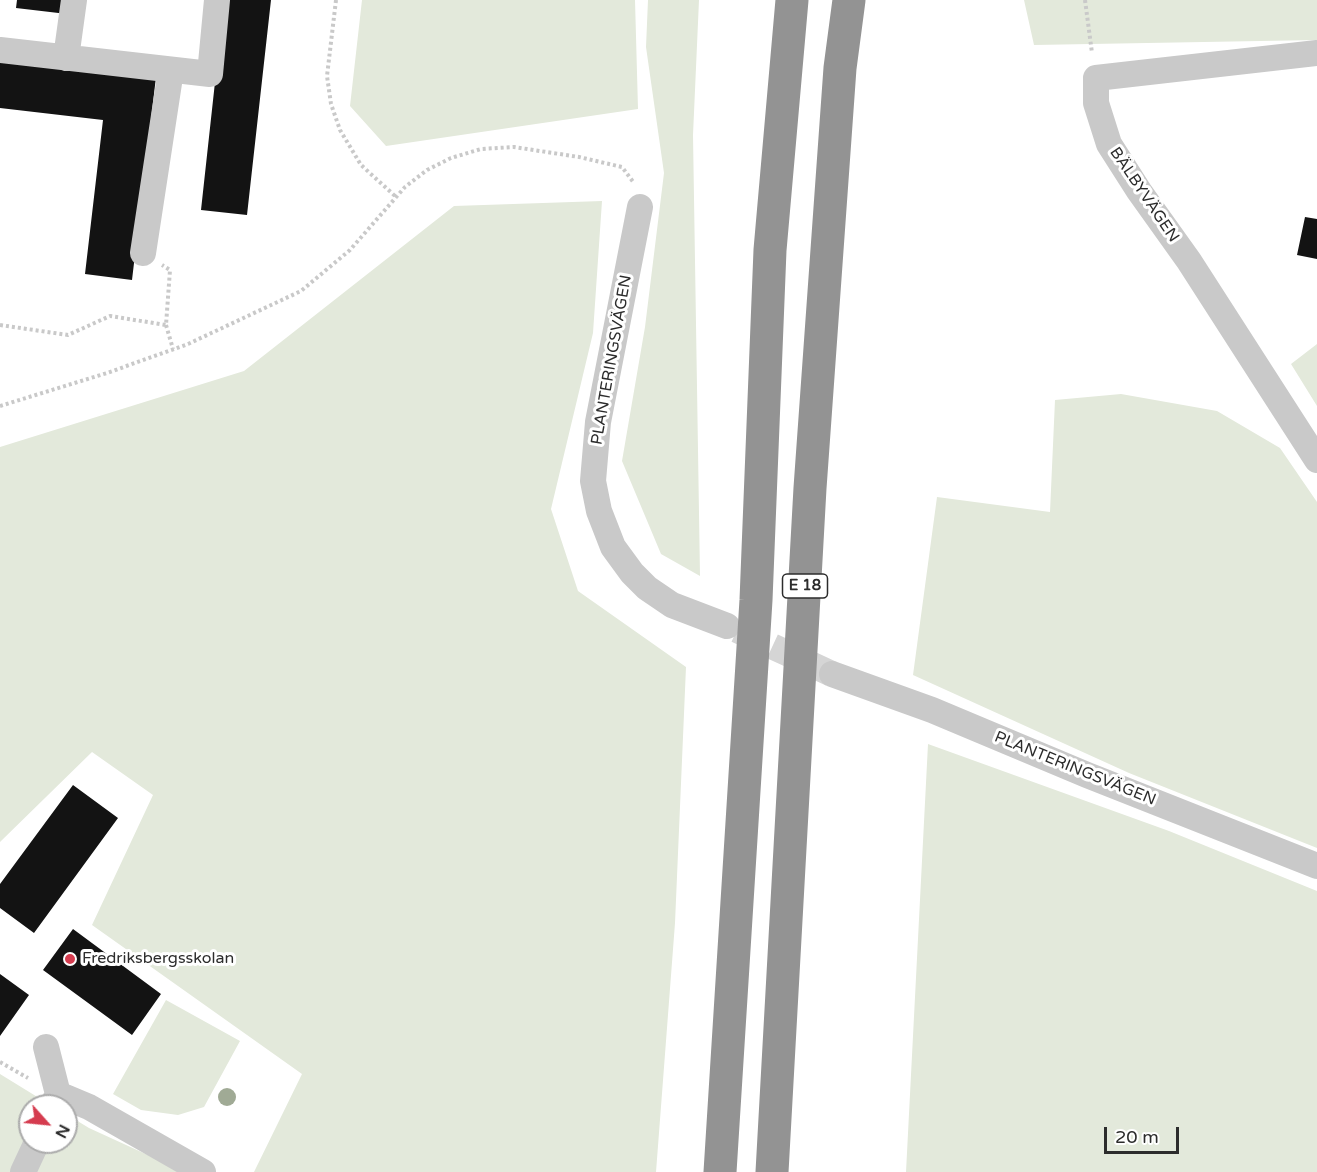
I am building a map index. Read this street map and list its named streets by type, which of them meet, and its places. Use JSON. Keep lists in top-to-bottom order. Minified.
{"streets":{"highway":["E 18"],"street":["BÄLBYVÄGEN","PLANTERINGSVÄGEN"]},"places":["Fredriksbergsskolan"],"scale_bar":"20 m","north":"bottom right"}
